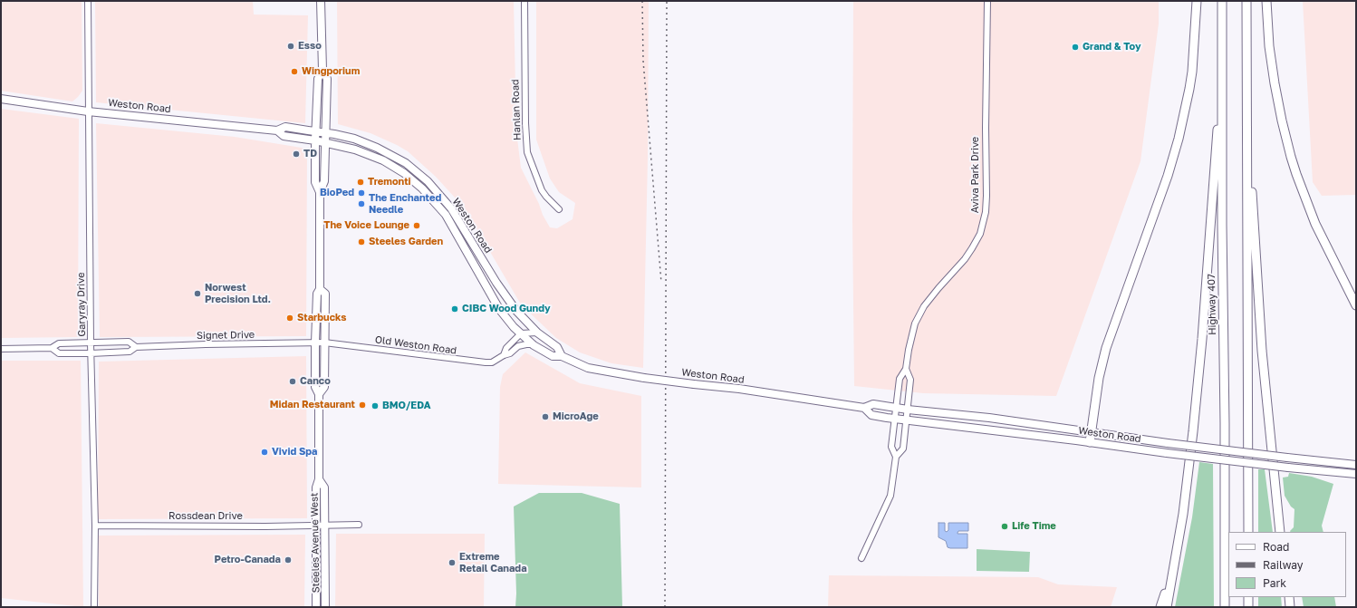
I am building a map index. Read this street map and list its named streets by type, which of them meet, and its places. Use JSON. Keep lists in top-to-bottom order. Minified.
{"streets":{"highway":["Highway 407"],"main road":["Weston Road","Steeles Avenue West"],"street":["Hanlan Road","Aviva Park Drive","Garyray Drive","Signet Drive","Old Weston Road","Rossdean Drive"]},"crossings":[["Weston Road","Aviva Park Drive"],["Weston Road","Garyray Drive"],["Weston Road","Old Weston Road"],["Weston Road","Steeles Avenue West"],["Garyray Drive","Signet Drive"],["Garyray Drive","Rossdean Drive"],["Signet Drive","Old Weston Road"],["Signet Drive","Steeles Avenue West"],["Old Weston Road","Steeles Avenue West"],["Rossdean Drive","Steeles Avenue West"]],"places":["Esso","Grand & Toy","Wingporium","TD","Tremonti","BioPed","The Enchanted Needle","The Voice Lounge","Steeles Garden","Norwest Precision Ltd.","CIBC Wood Gundy","Starbucks","Canco","Midan Restaurant","BMO/EDA","MicroAge","Vivid Spa","Life Time","Petro-Canada","Extreme Retail Canada"],"legend":["Road","Railway","Park"]}
